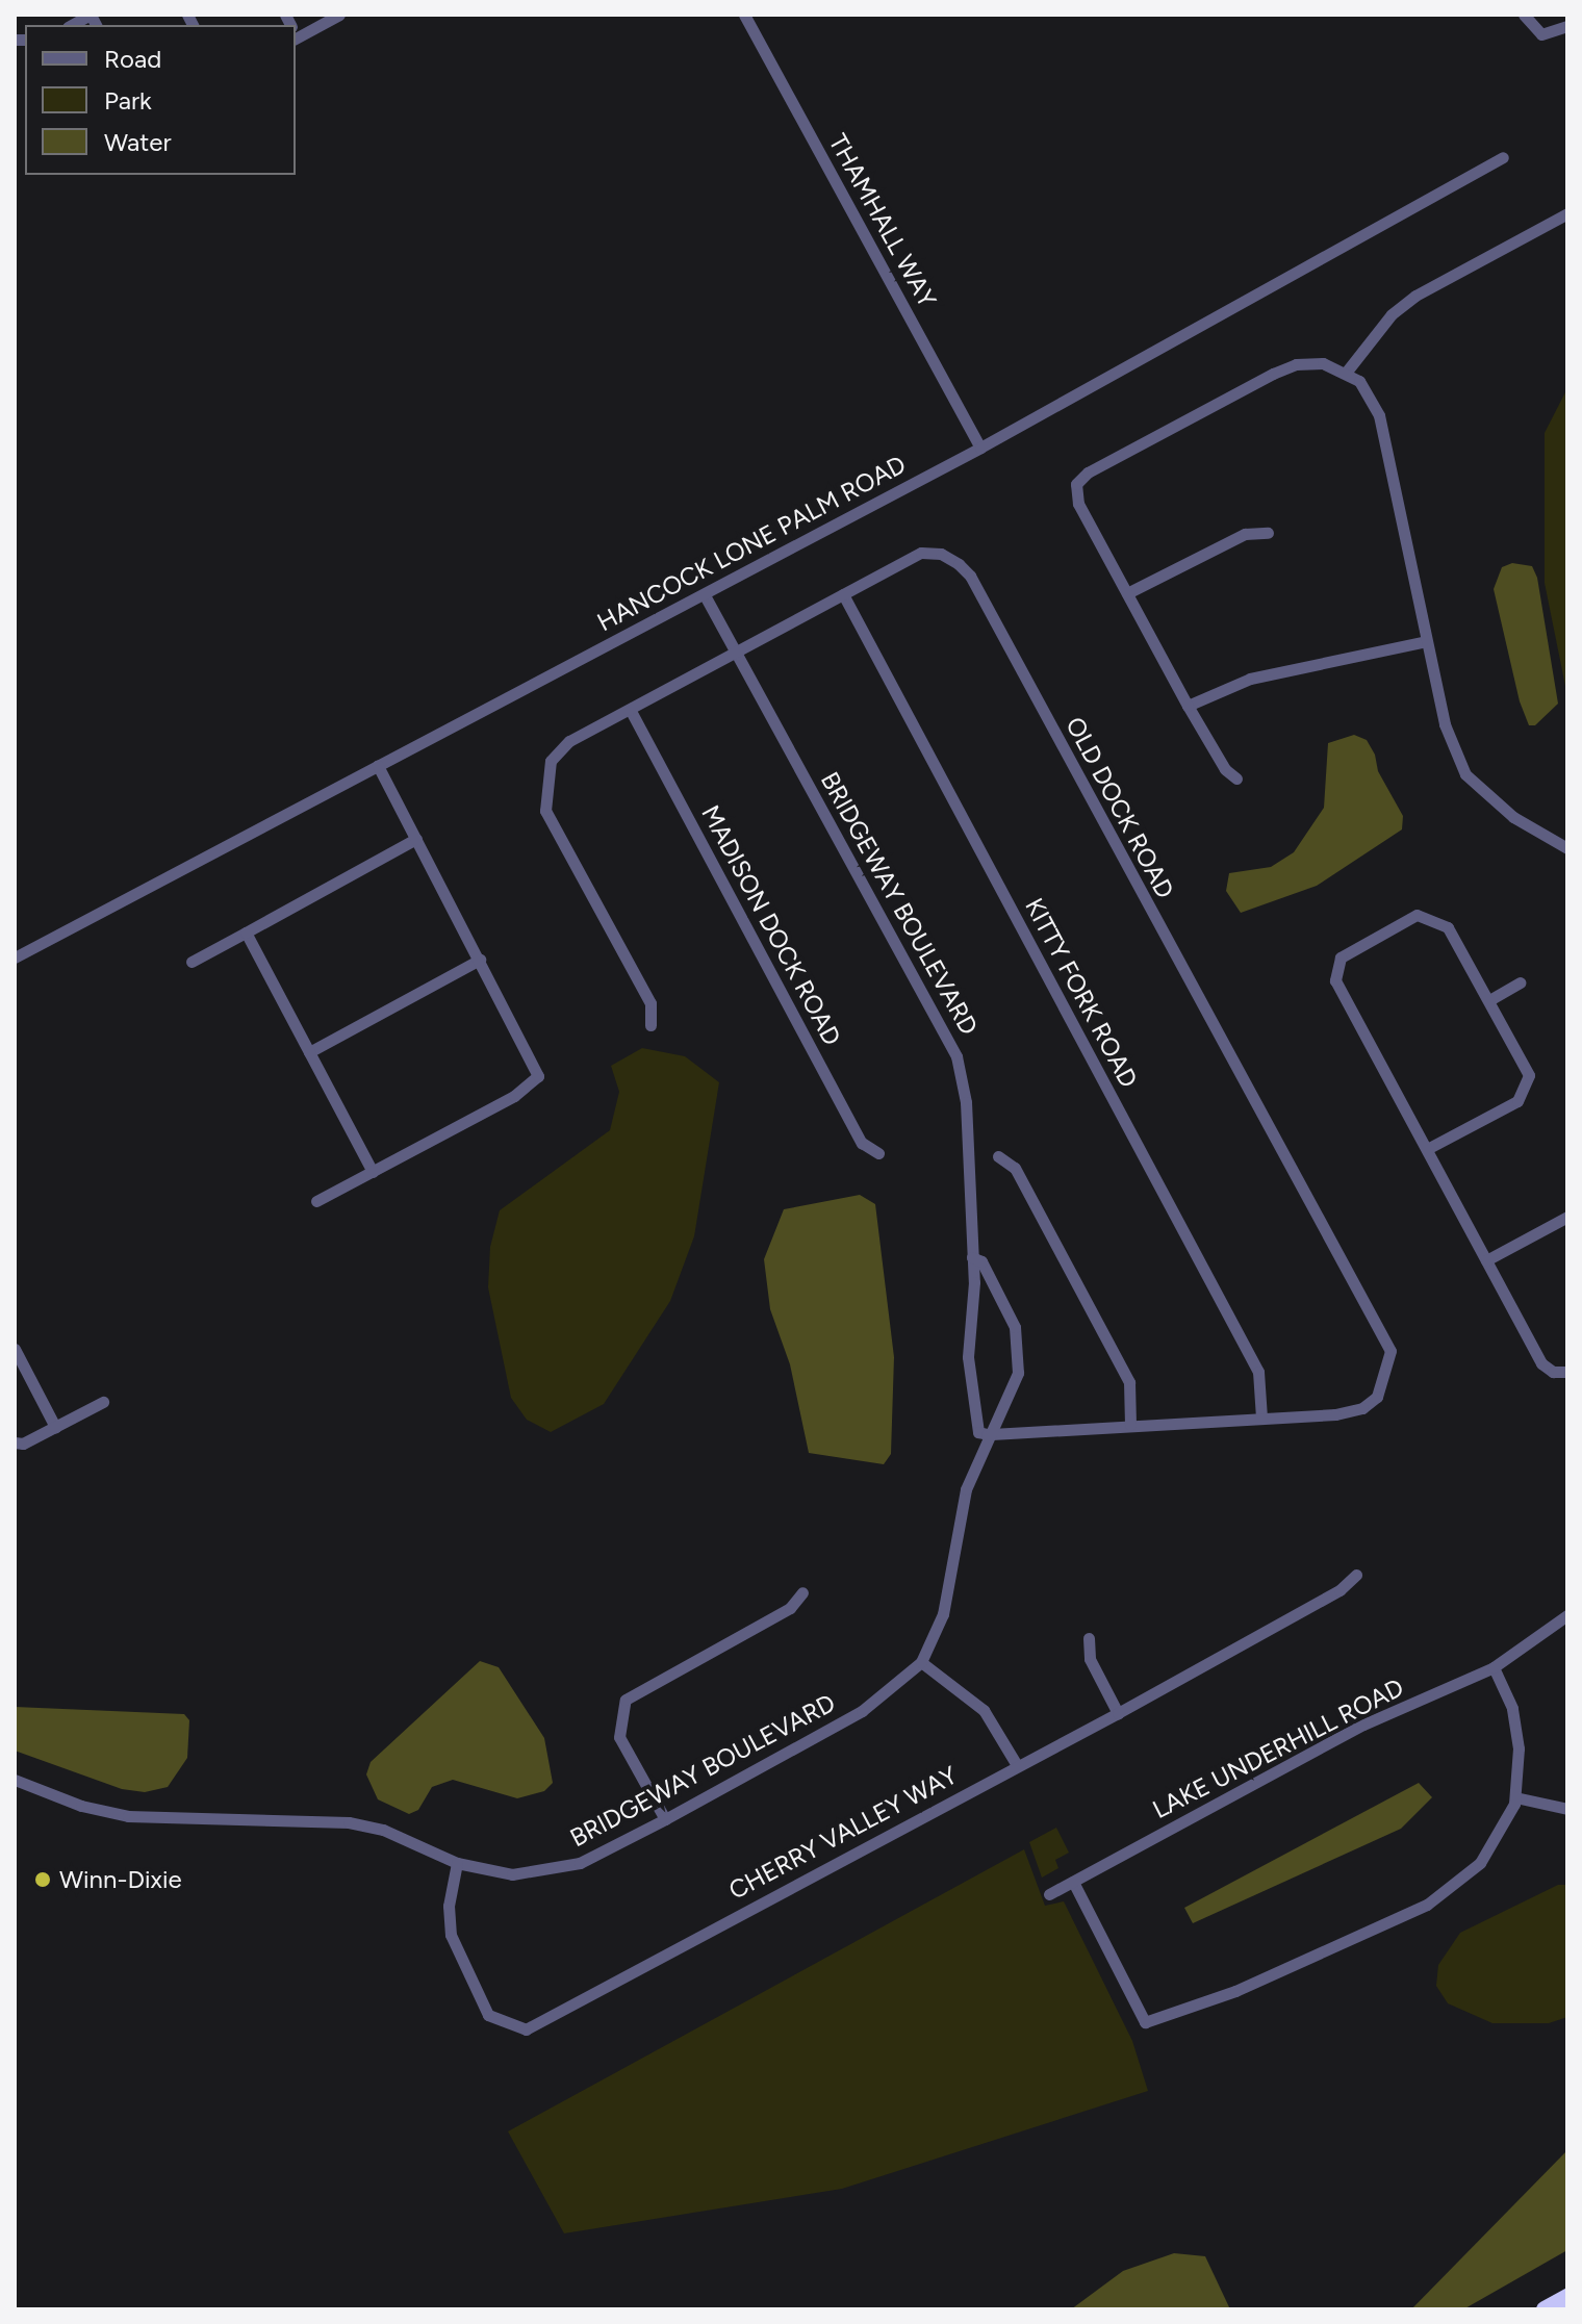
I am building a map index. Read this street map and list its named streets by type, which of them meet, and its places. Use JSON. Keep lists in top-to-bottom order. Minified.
{"streets":{"street":["THAMHALL WAY","HANCOCK LONE PALM ROAD","OLD DOCK ROAD","BRIDGEWAY BOULEVARD","MADISON DOCK ROAD","KITTY FORK ROAD","LAKE UNDERHILL ROAD","CHERRY VALLEY WAY"]},"crossings":[["THAMHALL WAY","HANCOCK LONE PALM ROAD"],["HANCOCK LONE PALM ROAD","BRIDGEWAY BOULEVARD"],["OLD DOCK ROAD","BRIDGEWAY BOULEVARD"],["OLD DOCK ROAD","MADISON DOCK ROAD"],["OLD DOCK ROAD","KITTY FORK ROAD"],["BRIDGEWAY BOULEVARD","CHERRY VALLEY WAY"]],"places":["Winn-Dixie"],"legend":["Road","Park","Water"]}
